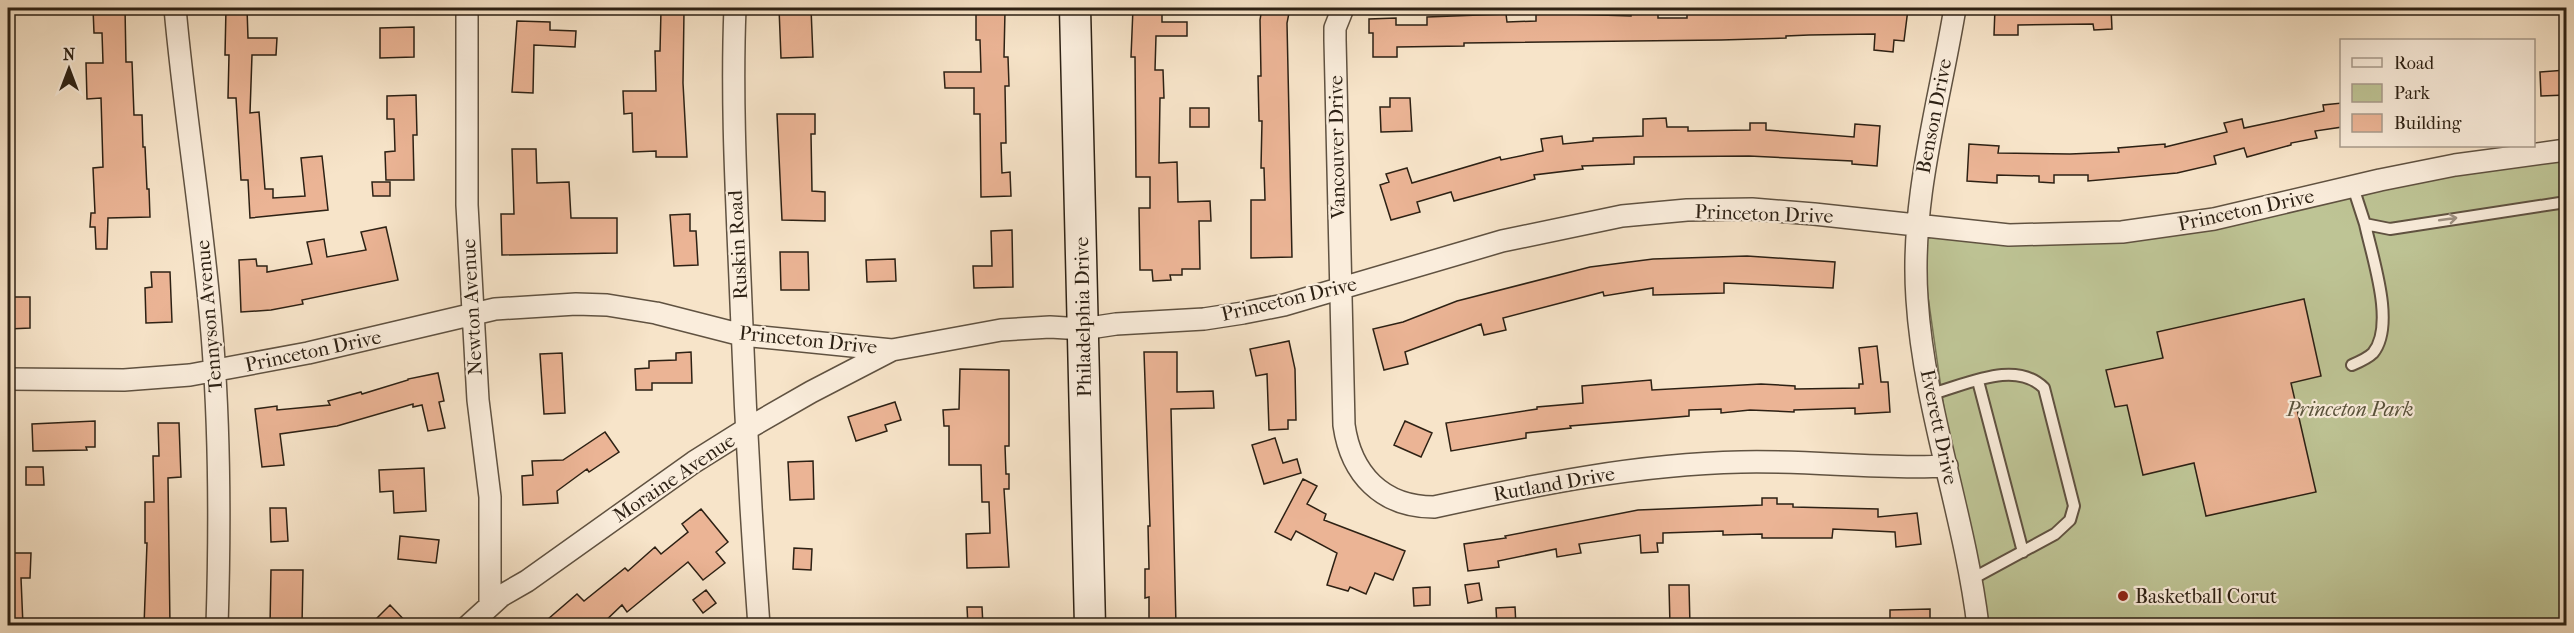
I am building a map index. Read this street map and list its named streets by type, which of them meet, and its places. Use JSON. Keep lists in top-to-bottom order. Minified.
{"streets":{"main road":["Philadelphia Drive"],"street":["Benson Drive","Vancouver Drive","Princeton Drive","Ruskin Road","Newton Avenue","Tennyson Avenue","Everett Drive","Moraine Avenue","Rutland Drive"]},"crossings":[["Benson Drive","Princeton Drive"],["Benson Drive","Everett Drive"],["Vancouver Drive","Princeton Drive"],["Vancouver Drive","Rutland Drive"],["Princeton Drive","Ruskin Road"],["Princeton Drive","Newton Avenue"],["Princeton Drive","Tennyson Avenue"],["Princeton Drive","Philadelphia Drive"],["Princeton Drive","Everett Drive"],["Princeton Drive","Moraine Avenue"],["Princeton Drive","Rutland Drive"],["Ruskin Road","Moraine Avenue"],["Newton Avenue","Moraine Avenue"],["Everett Drive","Rutland Drive"]],"parks":["Princeton Park"],"places":["Basketball Corut"],"legend":["Road","Park","Building"],"north":"top"}
